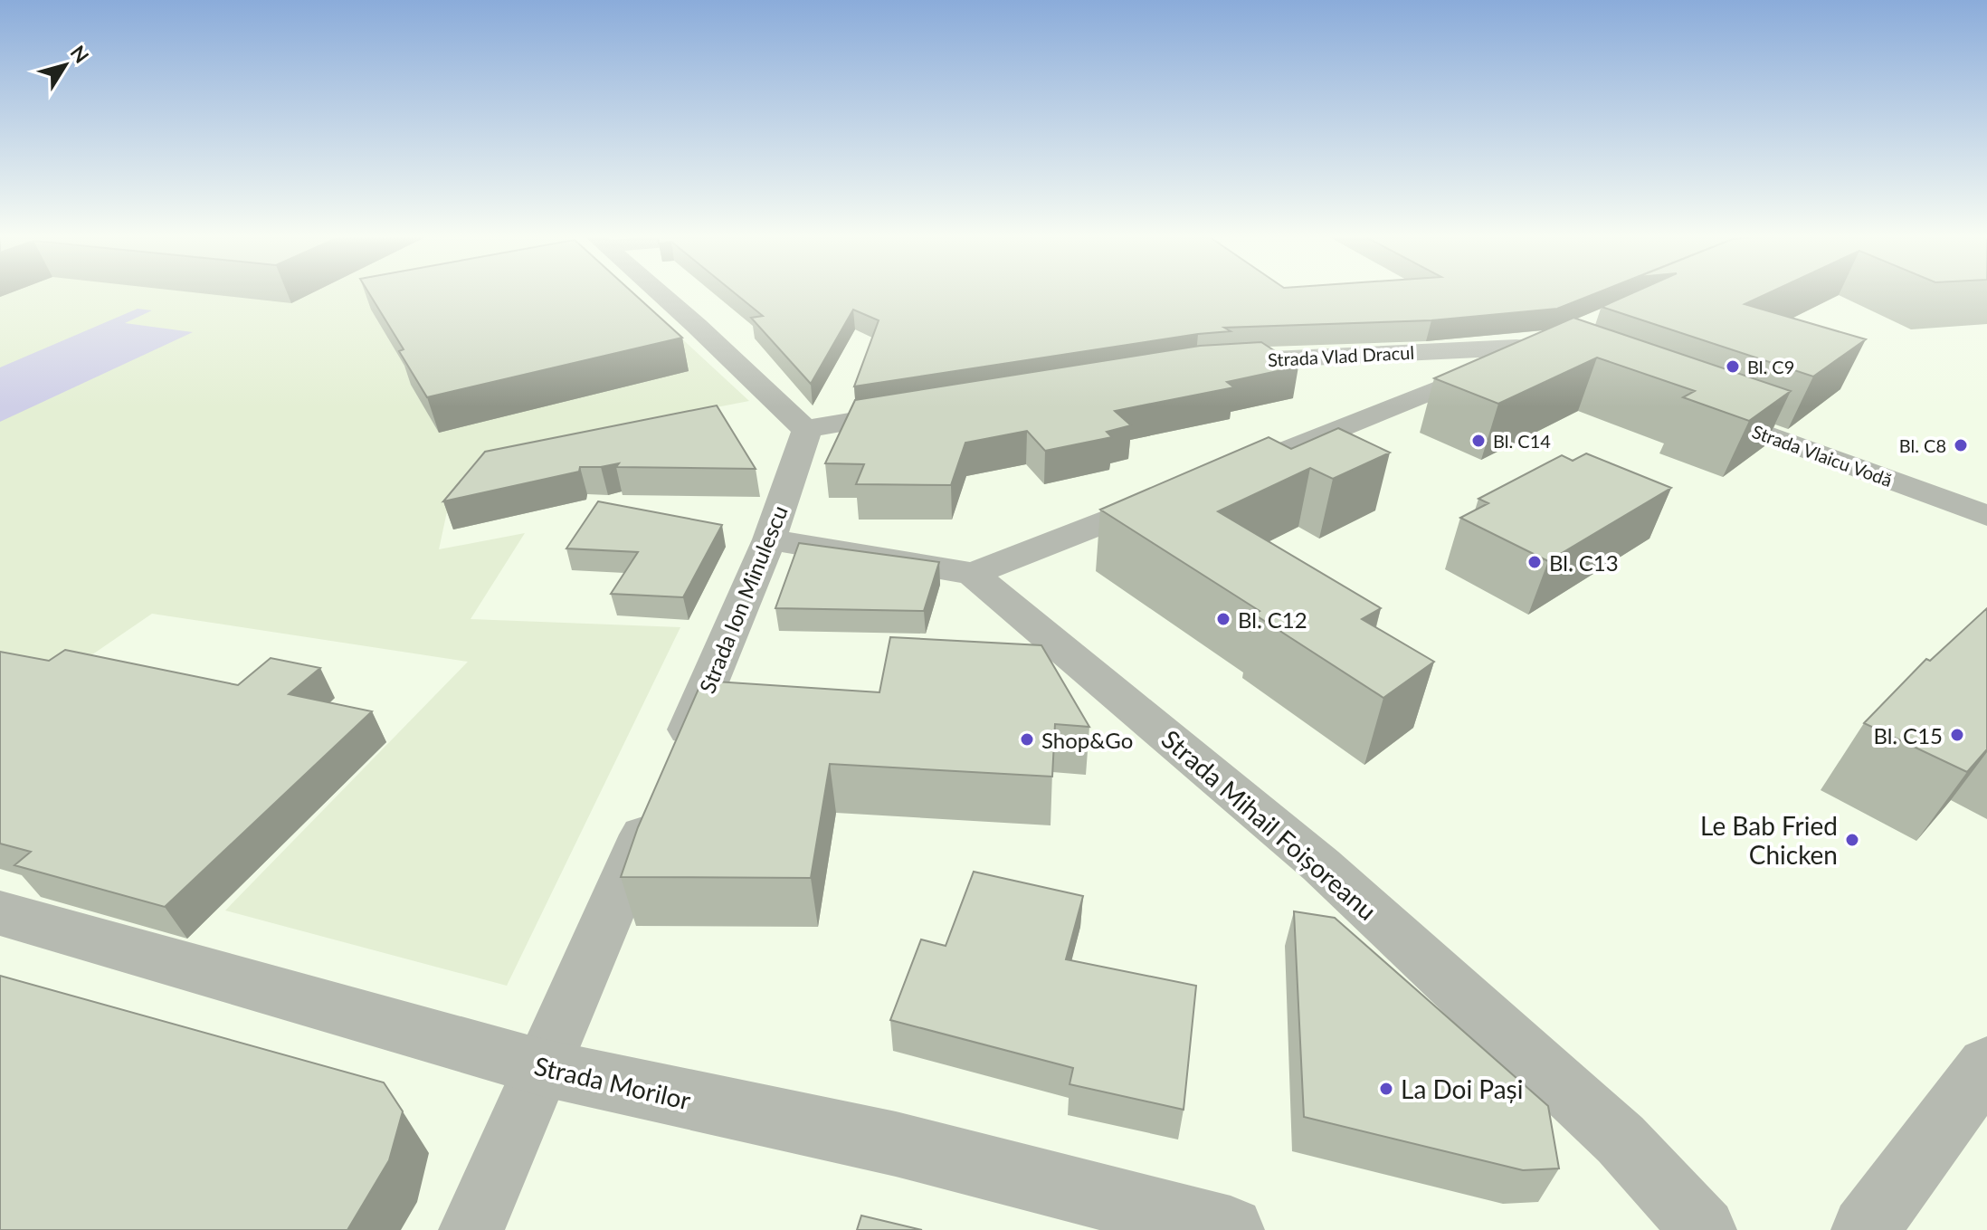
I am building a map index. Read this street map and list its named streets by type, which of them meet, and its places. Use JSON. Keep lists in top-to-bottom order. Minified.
{"streets":{"street":["Strada Vlad Dracul","Strada Vlaicu Vodă","Strada Ion Minulescu","Strada Mihail Foișoreanu","Strada Morilor"]},"crossings":[["Strada Ion Minulescu","Strada Morilor"]],"places":["Bl. C9","Bl. C14","Bl. C8","Bl. C13","Bl. C12","Bl. C15","Shop&Go","Le Bab Fried Chicken","La Doi Pași"],"north":"top right"}
